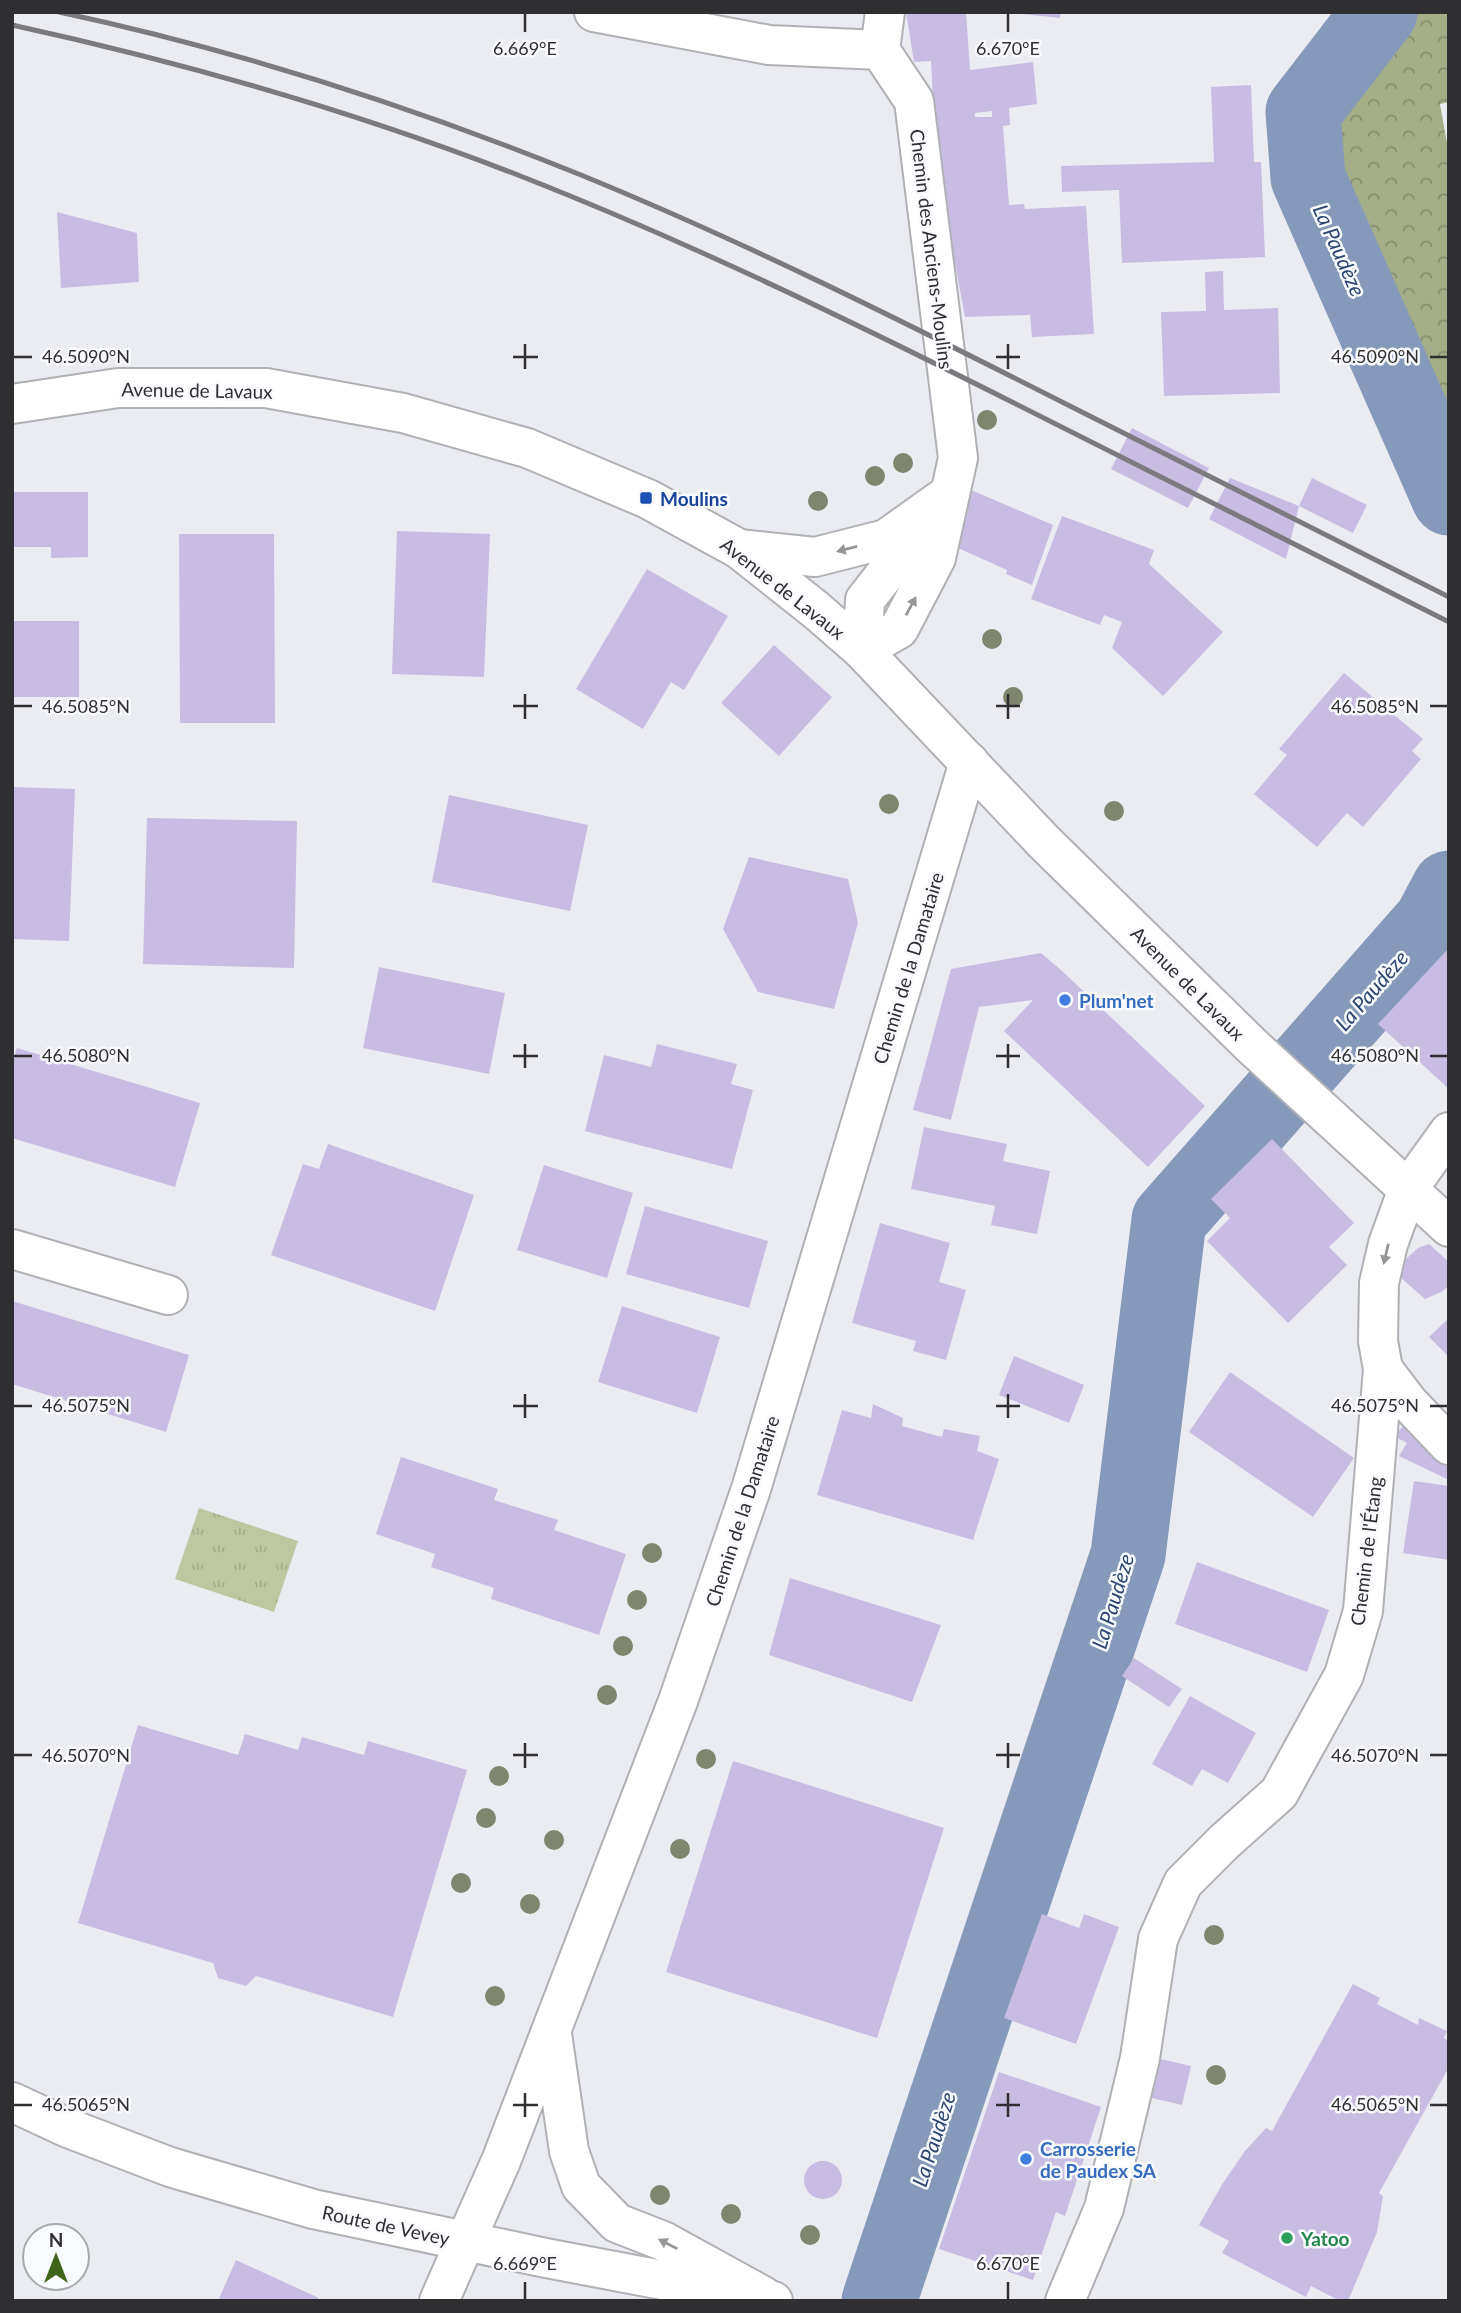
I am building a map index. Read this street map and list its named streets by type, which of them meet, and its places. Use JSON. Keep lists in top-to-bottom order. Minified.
{"streets":{"street":["Chemin des Anciens-Moulins","Avenue de Lavaux","Chemin de la Damataire","Chemin de l'Étang","Route de Vevey"]},"crossings":[["Chemin des Anciens-Moulins","Avenue de Lavaux"],["Avenue de Lavaux","Chemin de la Damataire"],["Avenue de Lavaux","Chemin de l'Étang"],["Chemin de la Damataire","Route de Vevey"]],"water":["La Paudèze"],"places":{"transit":["Moulins"],"other":["Plum'net","Carrosserie de Paudex SA","Yatoo"]},"north":"top","coordinates":["6.669°E","6.670°E","46.5090°N","46.5085°N","46.5080°N","46.5075°N","46.5070°N","46.5065°N"]}
